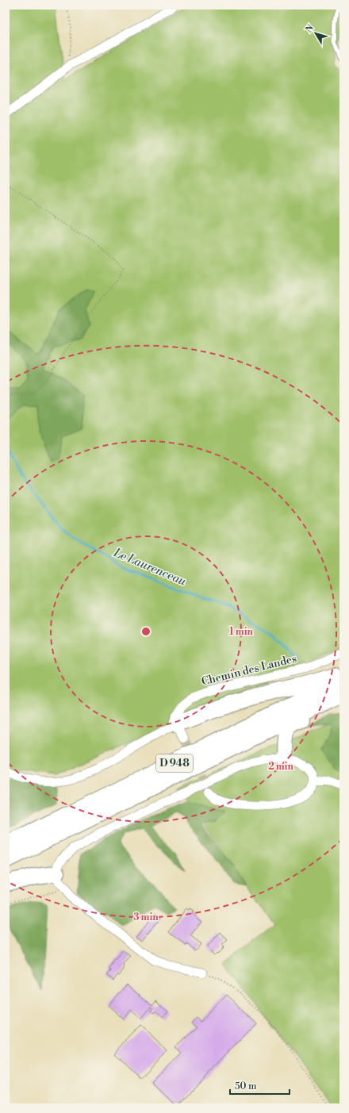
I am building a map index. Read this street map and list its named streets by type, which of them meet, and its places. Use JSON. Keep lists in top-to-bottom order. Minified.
{"streets":{"highway":["D 948"],"street":["Chemin des Landes"]},"water":["Le Laurenceau"],"scale_bar":"50 m","north":"top left","rings":["1 min","2 min","3 min"]}
